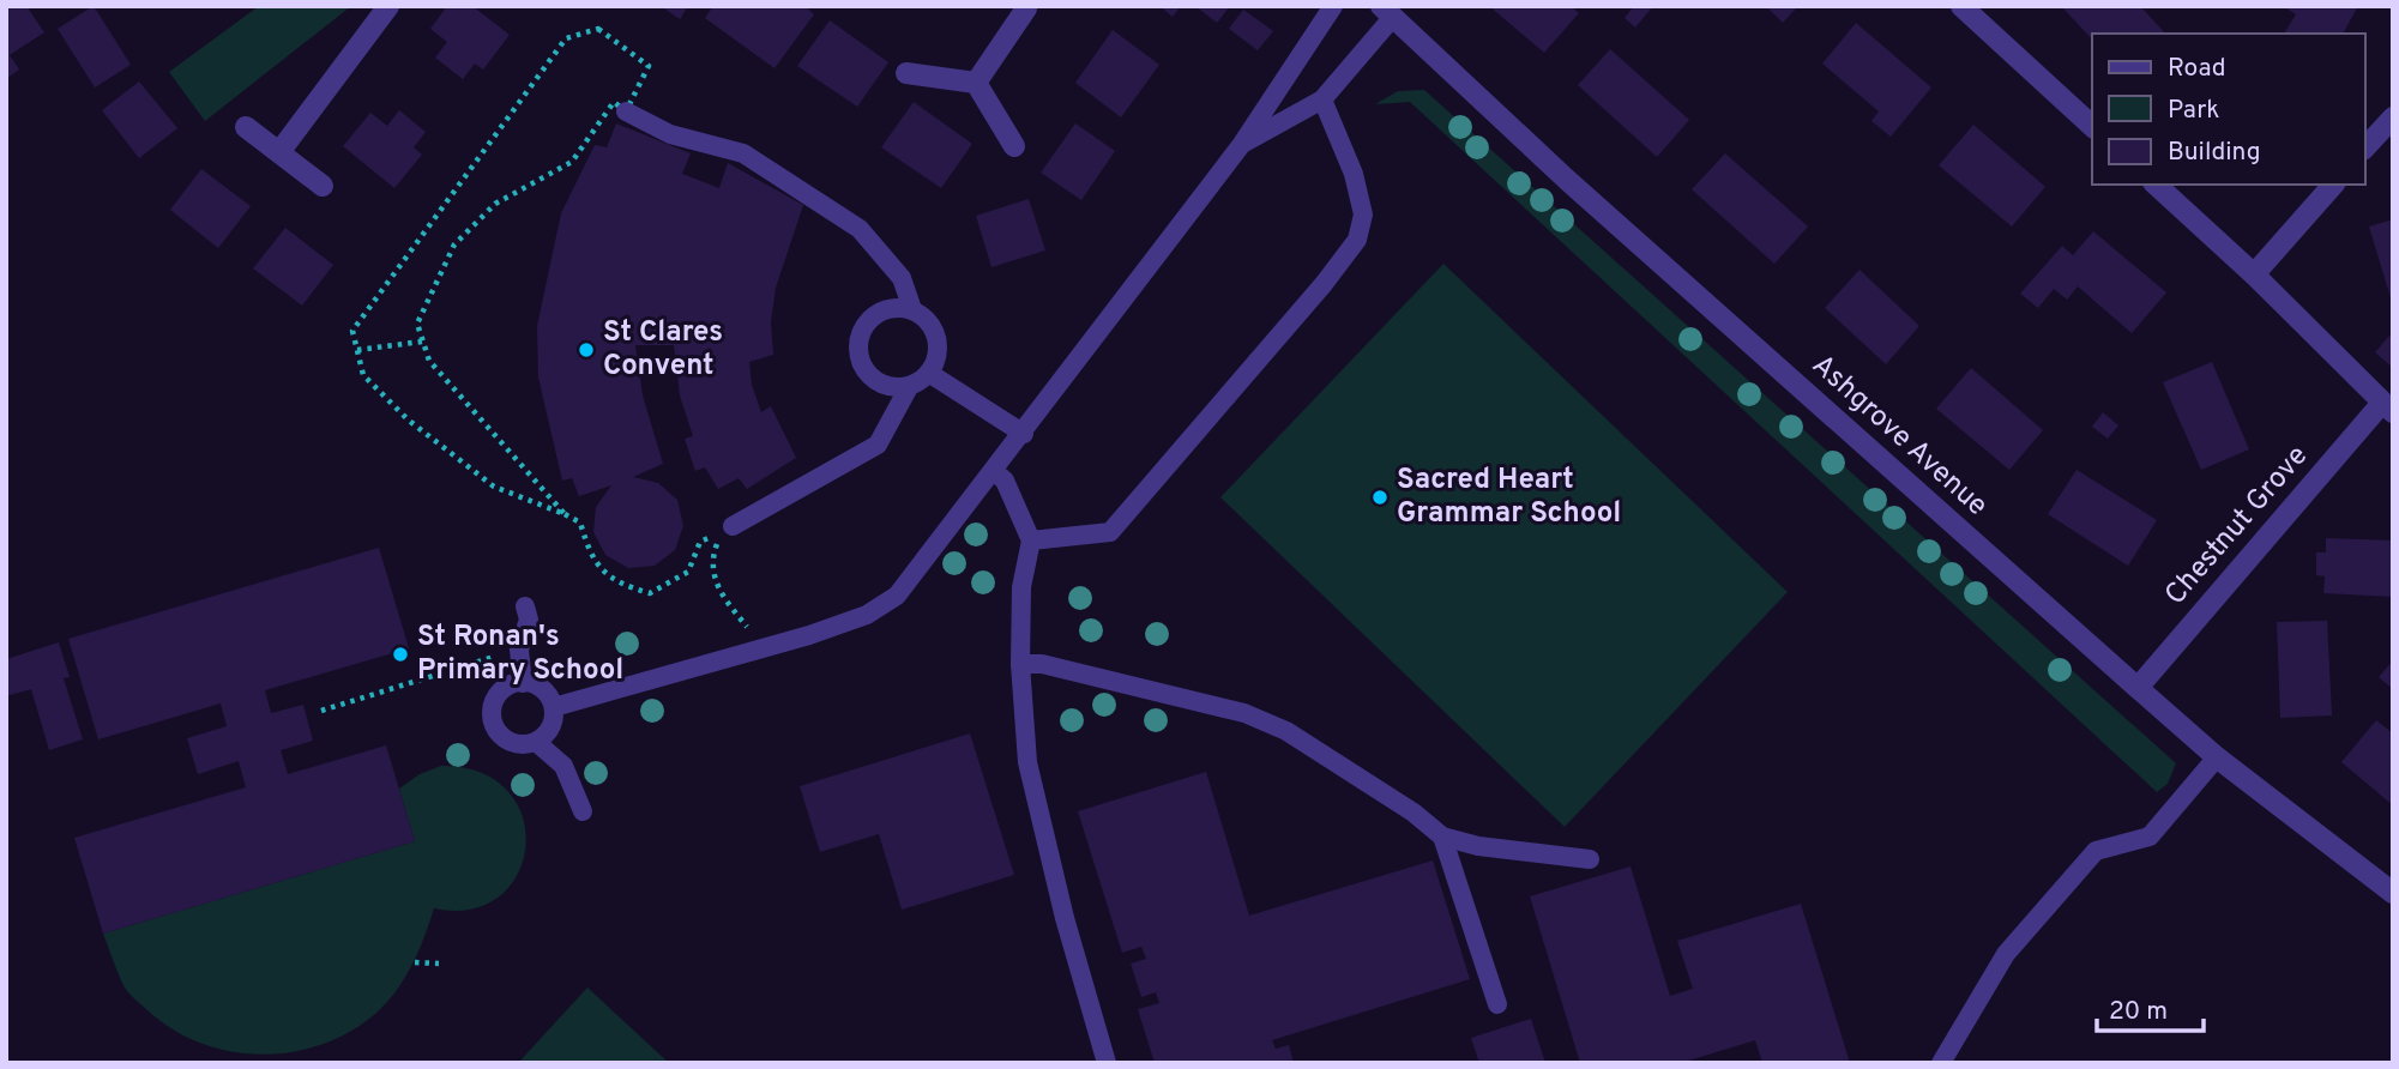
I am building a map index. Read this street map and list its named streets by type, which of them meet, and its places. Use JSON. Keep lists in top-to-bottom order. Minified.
{"streets":{"street":["Ashgrove Avenue","Chestnut Grove"]},"crossings":[["Ashgrove Avenue","Chestnut Grove"]],"places":["St Clares Convent","Sacred Heart Grammar School","St Ronan's Primary School"],"legend":["Road","Park","Building"],"scale_bar":"20 m"}
